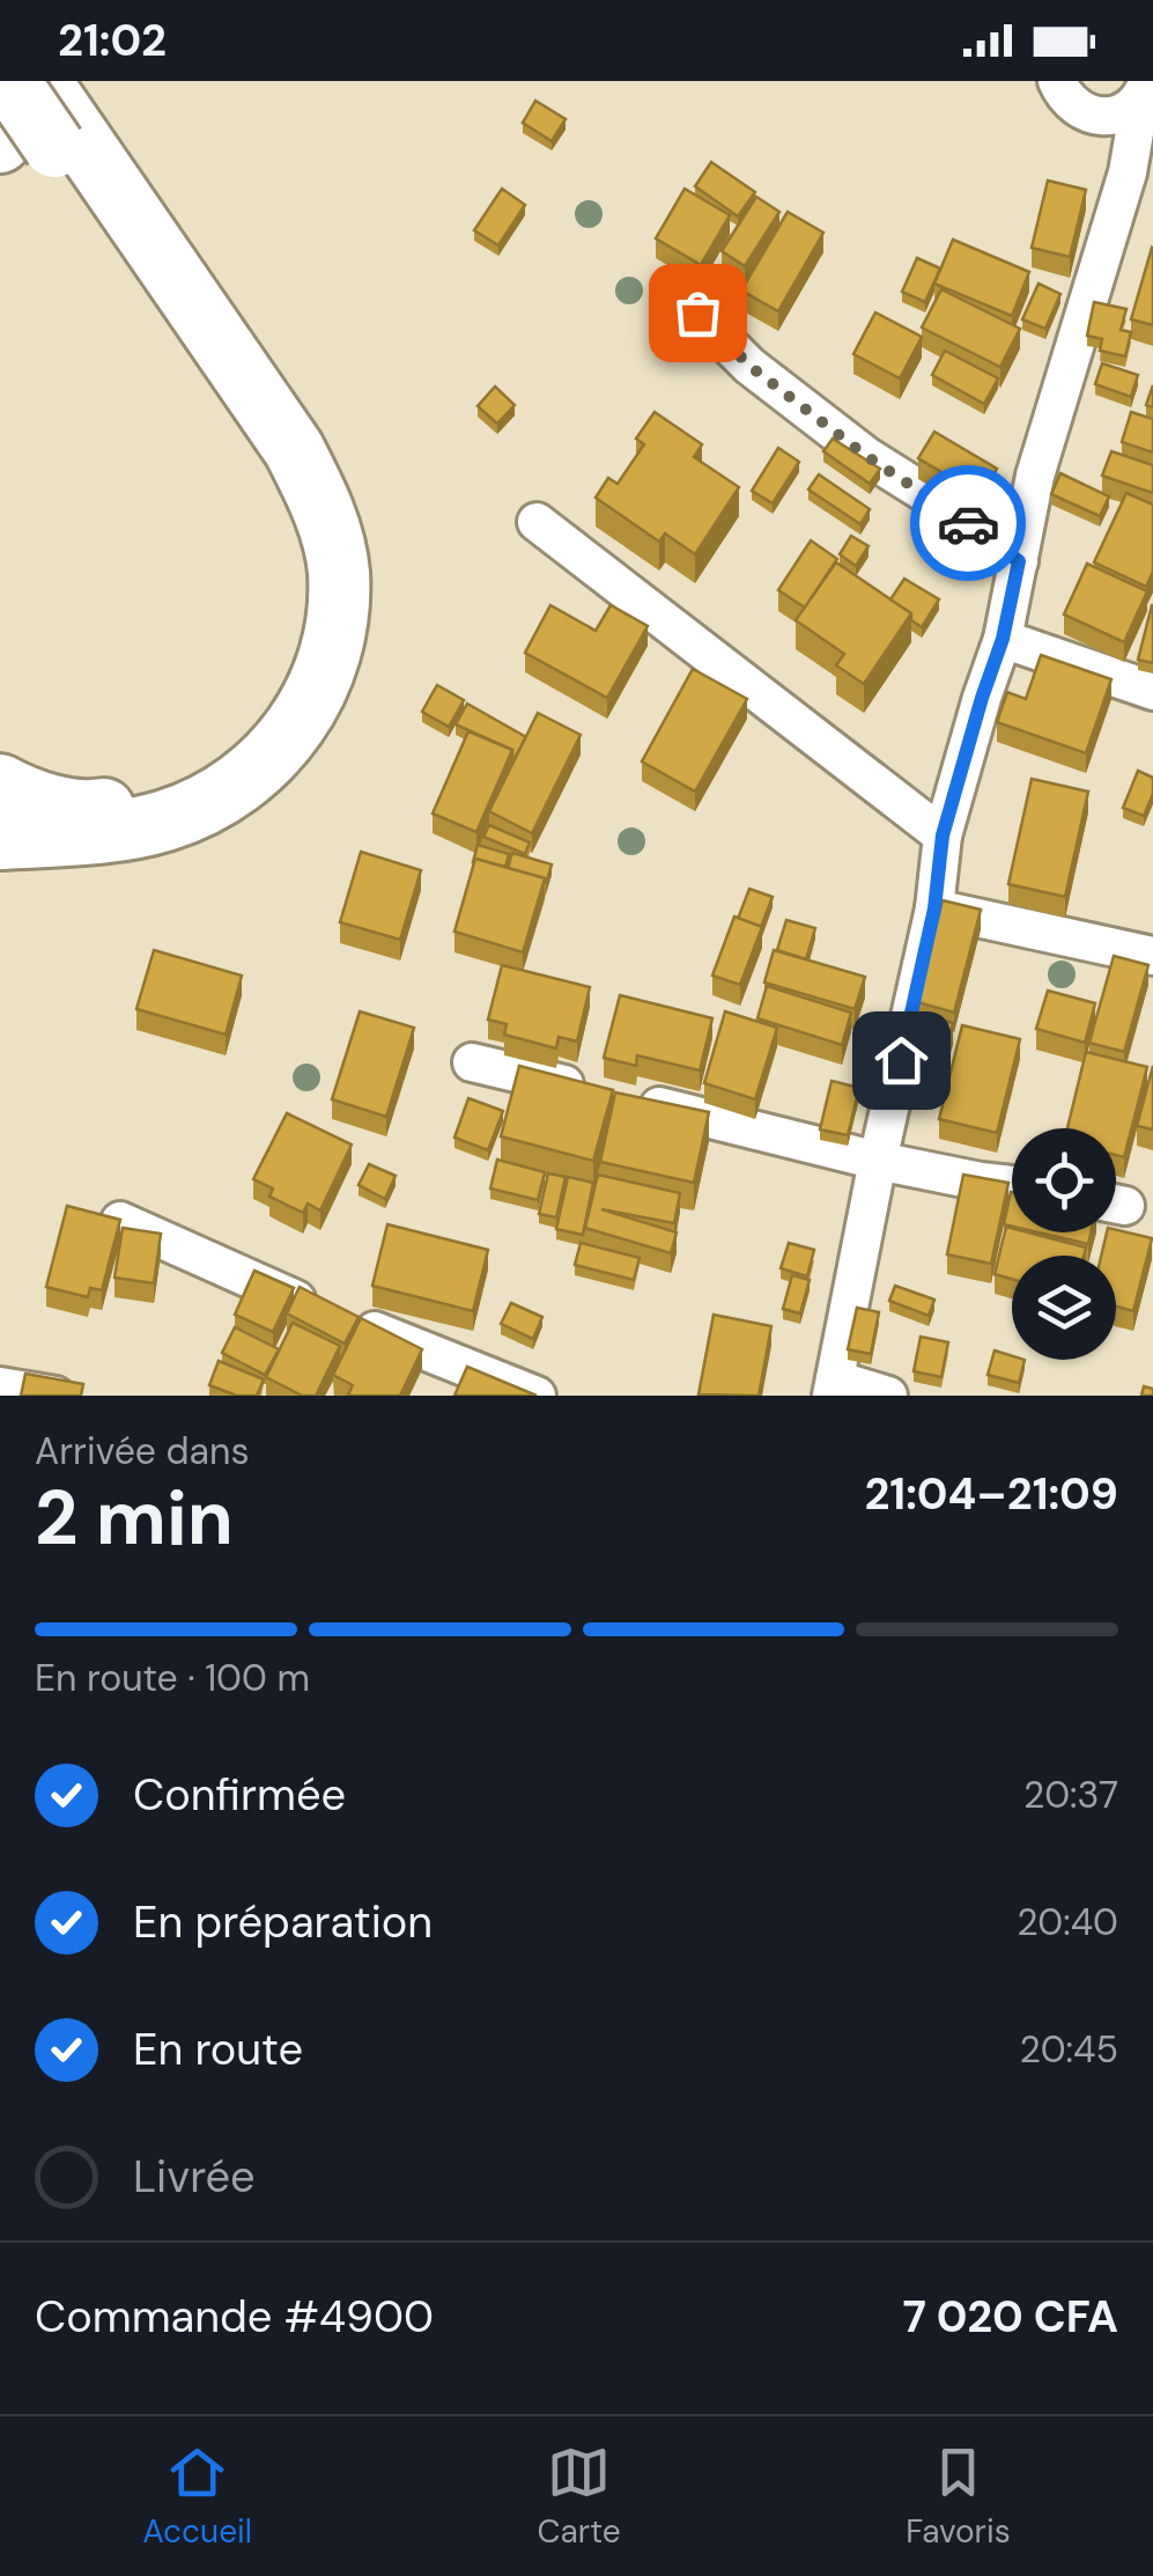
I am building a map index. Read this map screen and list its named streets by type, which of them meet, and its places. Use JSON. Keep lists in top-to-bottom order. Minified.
{"page":{"status":"21:02","heading":["2 min","Arrivée dans","21:04–21:09"],"panel":["Commande #4900","7 020 CFA"],"bar":"En route · 100 m","list":[["Confirmée","20:37"],["En préparation","20:40"],["En route","20:45"],"Livrée"],"tabs":["Accueil","Carte","Favoris"]}}
